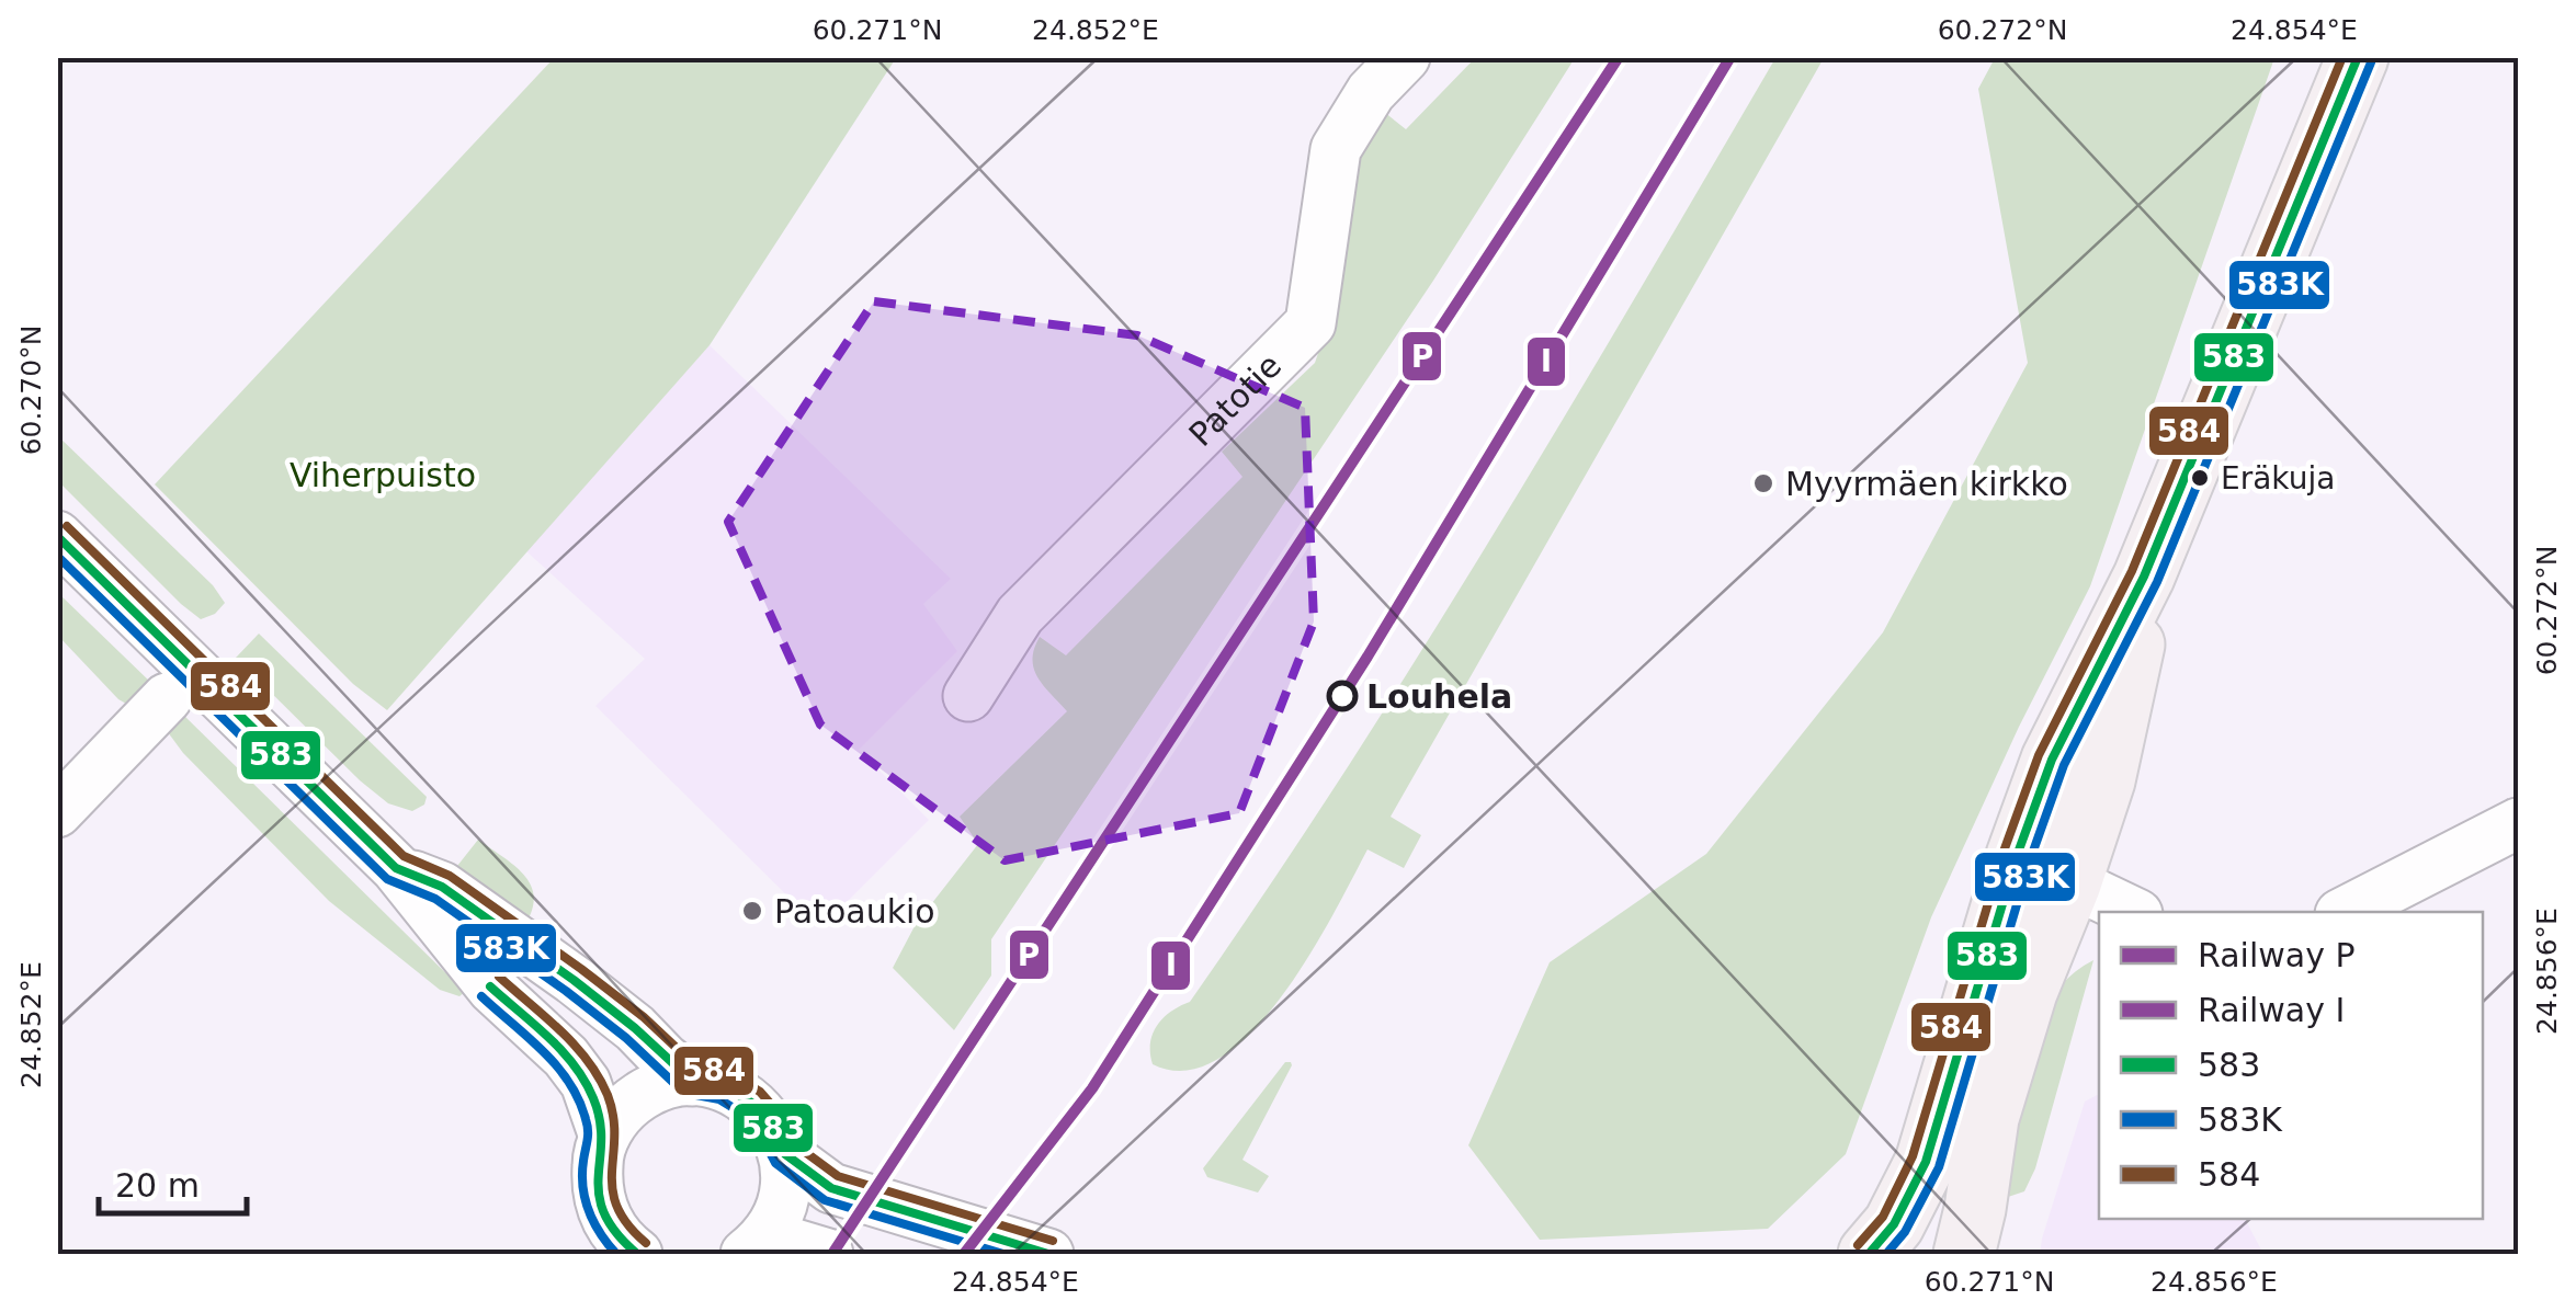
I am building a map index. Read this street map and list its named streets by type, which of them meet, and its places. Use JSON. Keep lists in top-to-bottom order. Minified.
{"streets":{"street":["Patotie"]},"parks":["Viherpuisto"],"places":["Eräkuja","Myyrmäen kirkko","Louhela","Patoaukio"],"lines":["rail line P","rail line I","transit line 583","transit line 584","transit line 583K"],"legend":["Railway P","Railway I","583","583K","584"],"scale_bar":"20 m","coordinates":["60.271°N","24.852°E","60.272°N","24.854°E","60.270°N","24.856°E"]}
